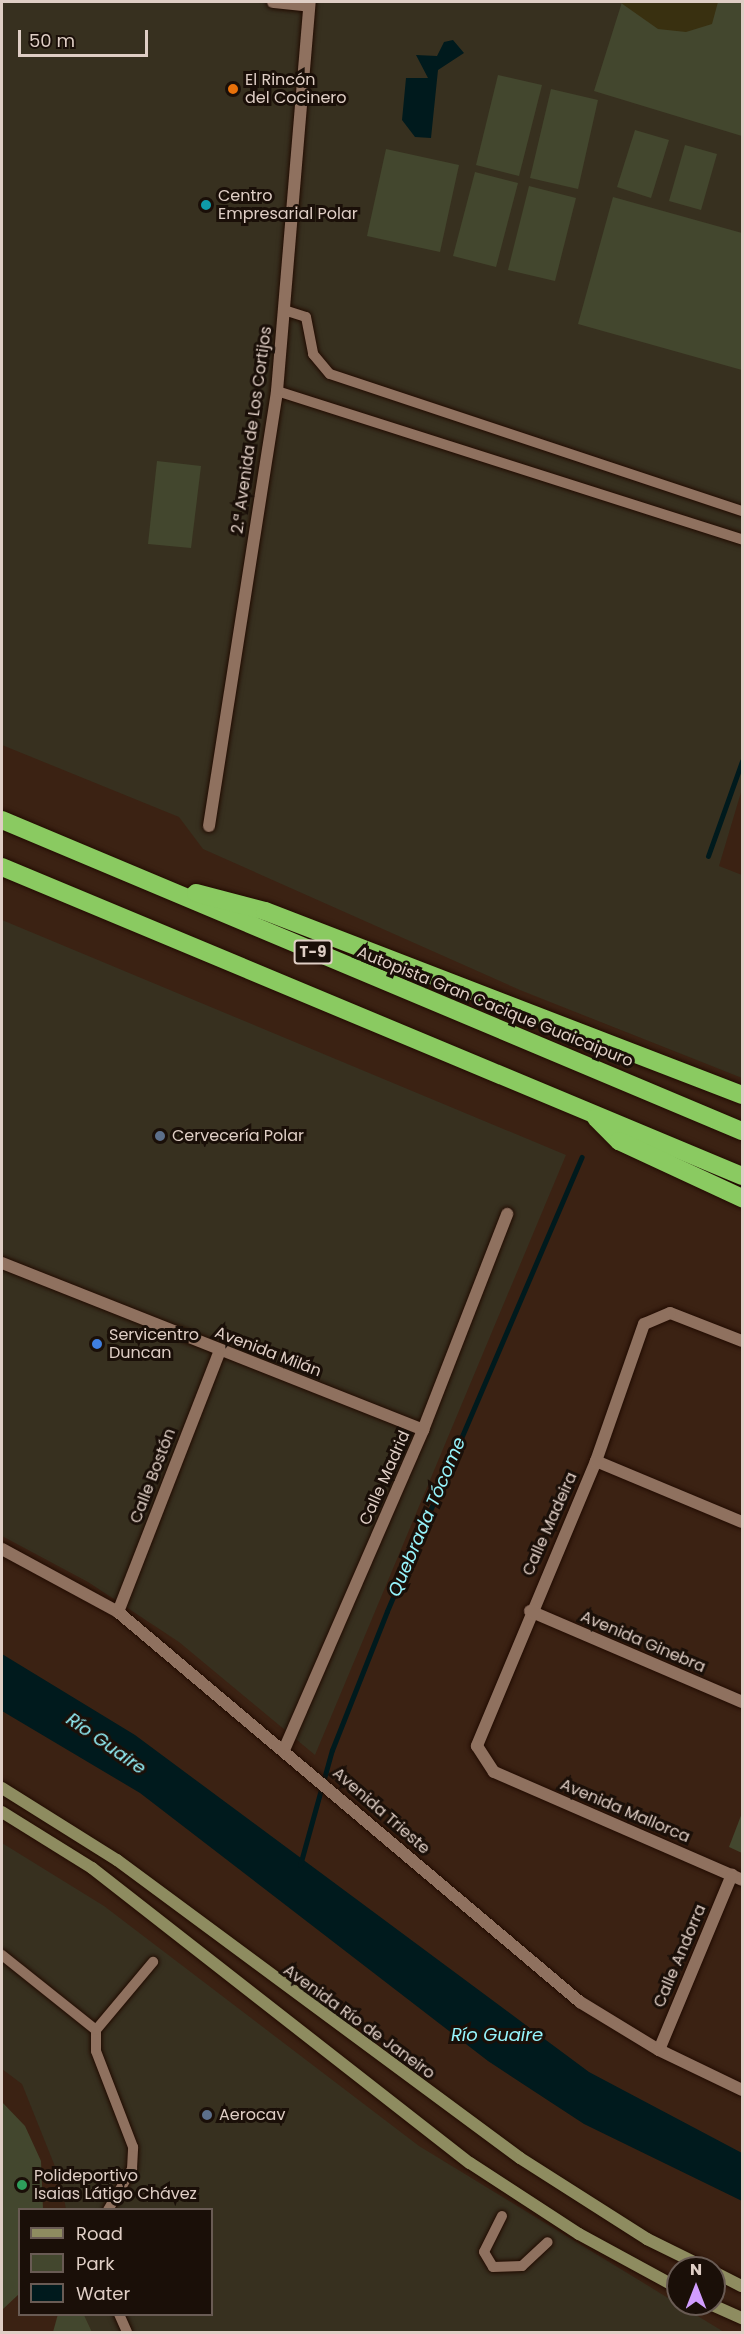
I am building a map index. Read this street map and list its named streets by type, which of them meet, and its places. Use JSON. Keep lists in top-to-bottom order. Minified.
{"streets":{"highway":["T-9","Autopista Gran Cacique Guaicaipuro"],"street":["2.ª Avenida de Los Cortijos","Avenida Milán","Calle Bostón","Calle Madrid","Calle Madeira","Avenida Ginebra","Avenida Trieste","Avenida Mallorca","Calle Andorra","Avenida Río de Janeiro"]},"crossings":[["Avenida Milán","Calle Bostón"],["Avenida Milán","Calle Madrid"],["Calle Bostón","Avenida Trieste"],["Calle Madrid","Avenida Trieste"],["Calle Madeira","Avenida Ginebra"],["Calle Madeira","Avenida Mallorca"],["Avenida Trieste","Calle Andorra"],["Avenida Mallorca","Calle Andorra"]],"water":["Quebrada Tócome","Río Guaire"],"places":["El Rincón del Cocinero","Centro Empresarial Polar","Cervecería Polar","Servicentro Duncan","Aerocav","Polideportivo Isaias Látigo Chávez"],"legend":["Road","Park","Water"],"scale_bar":"50 m","north":"top"}
